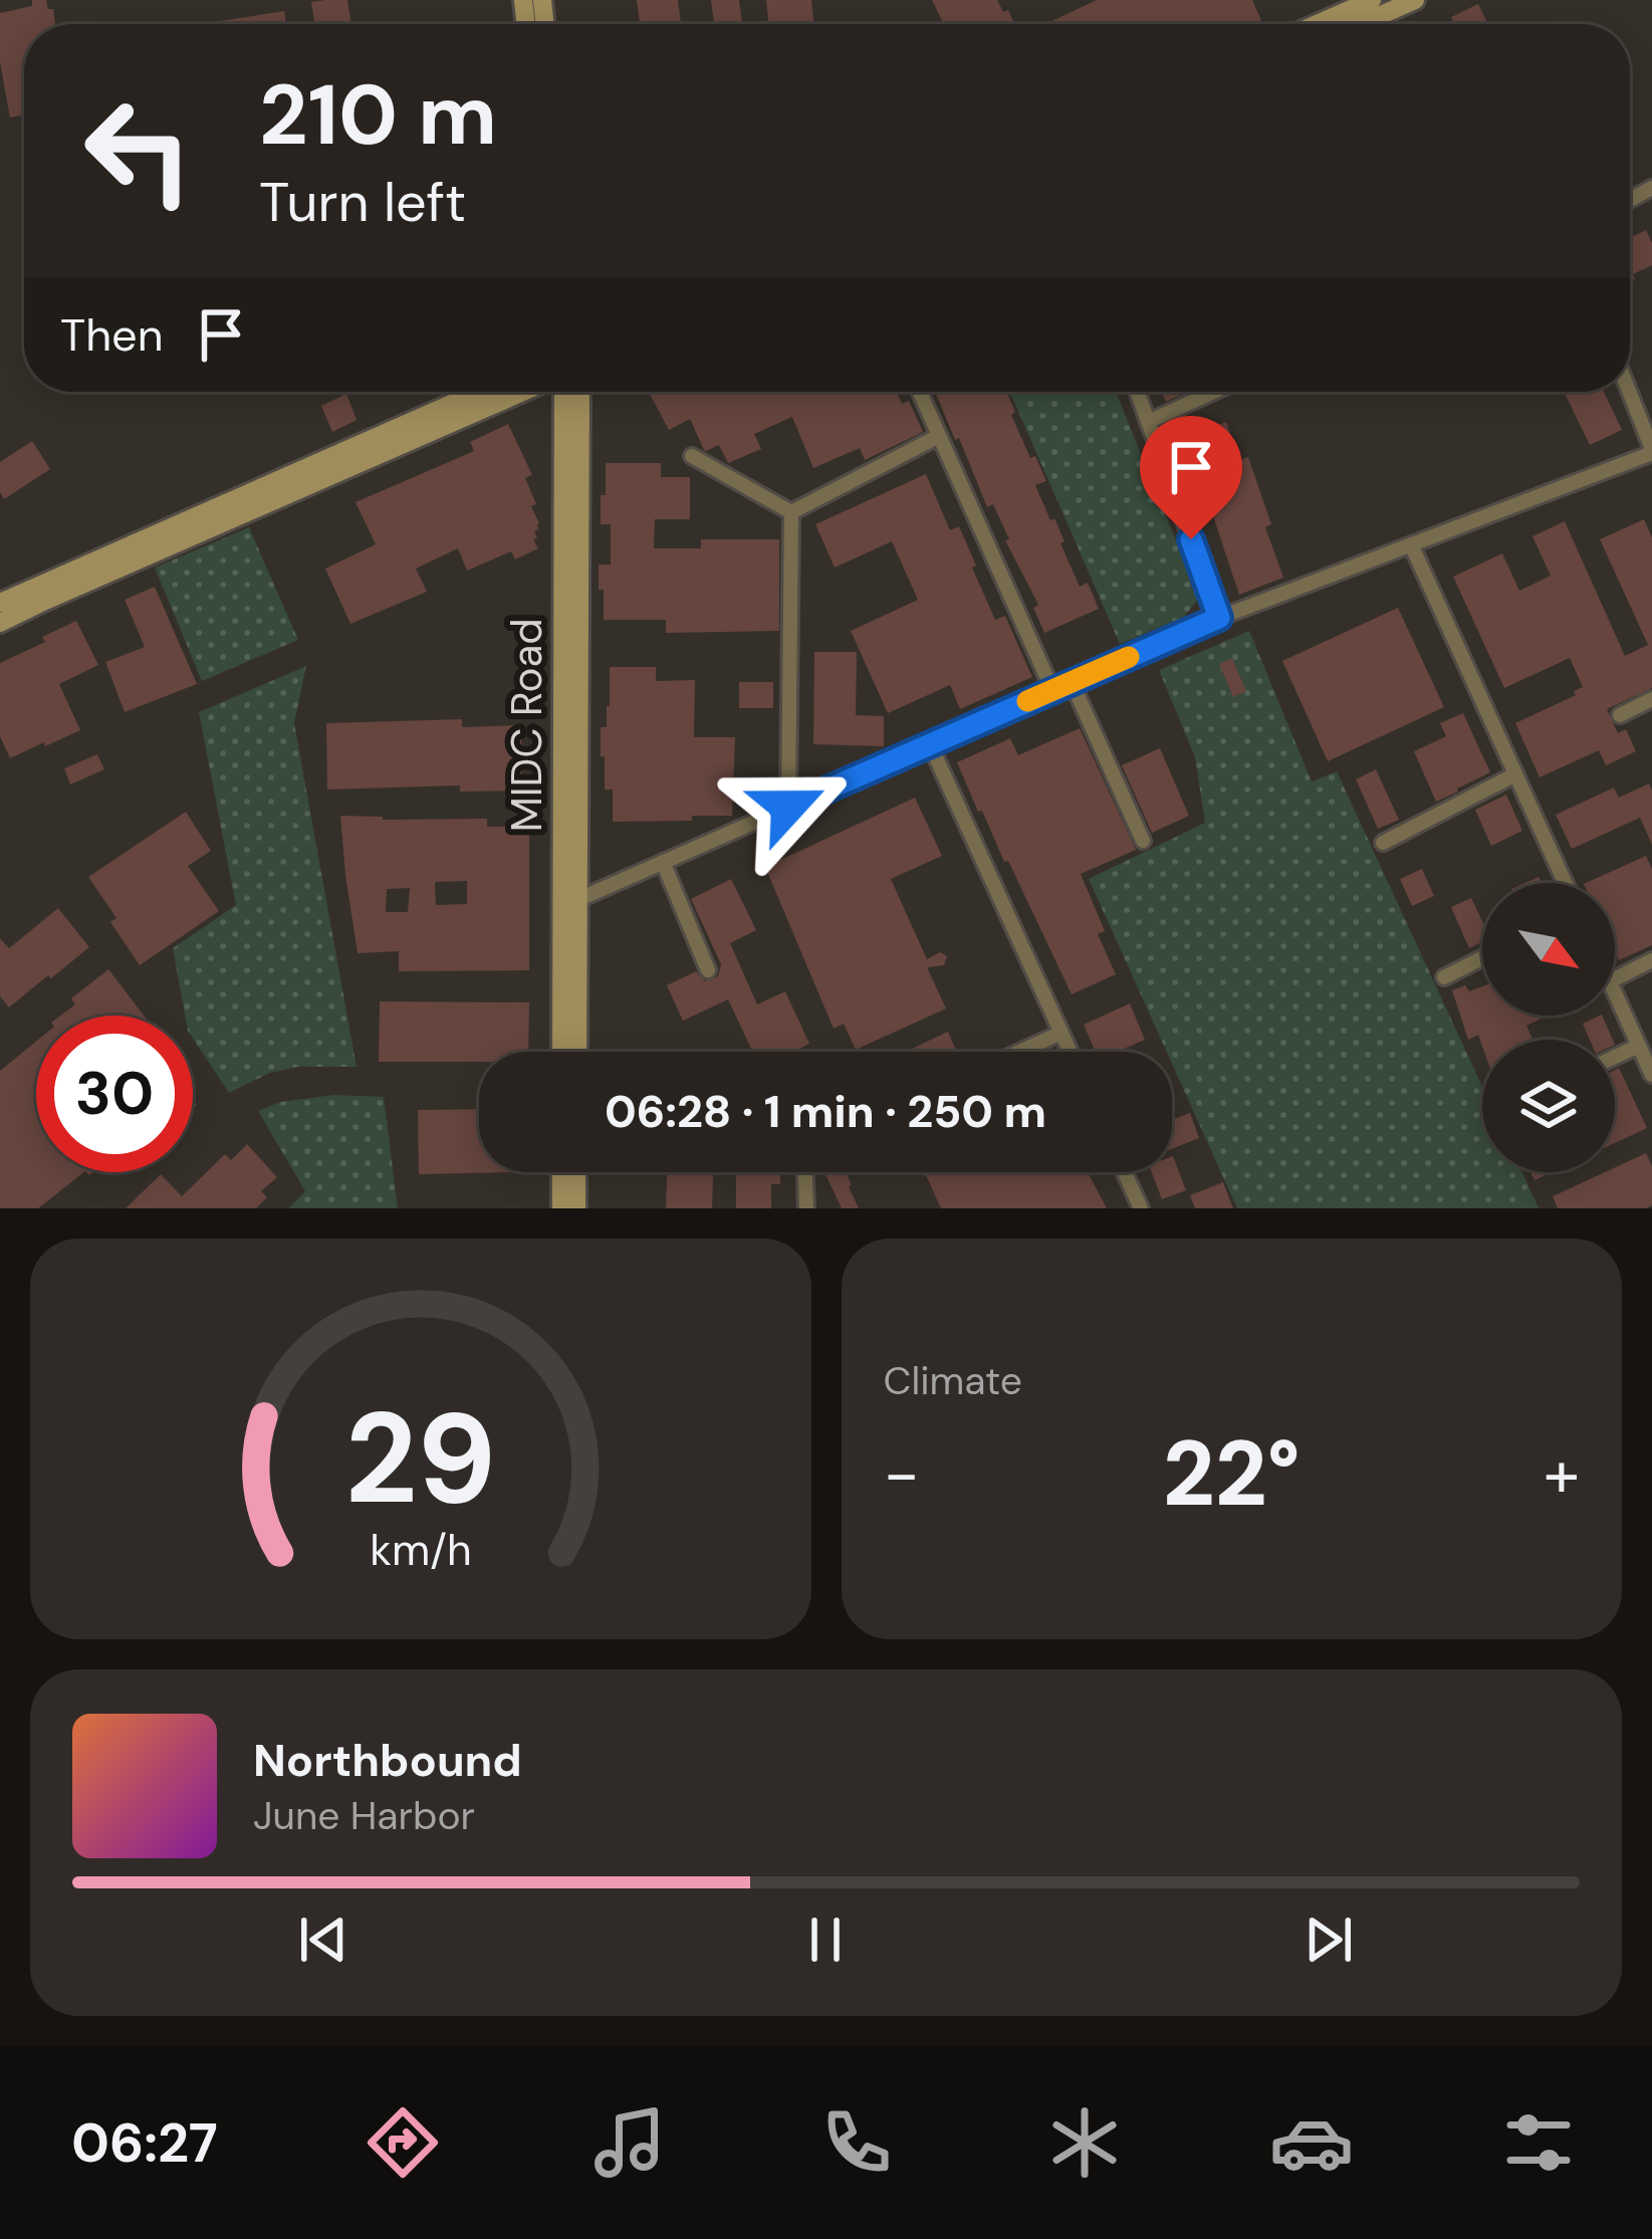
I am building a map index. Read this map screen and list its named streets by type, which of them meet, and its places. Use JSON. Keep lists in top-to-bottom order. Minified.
{"streets":{"main road":["MIDC Road"]},"north":"bottom right","page":{"turn":["210 m","Turn left"],"then":"Then","limit":"30","trip":"06:28 · 1 min · 250 m","tile":"Climate","heat":["−","22°","+"],"song":["Northbound","June Harbor"],"tabs":"06:27","gauge":["29","km/h"]}}
